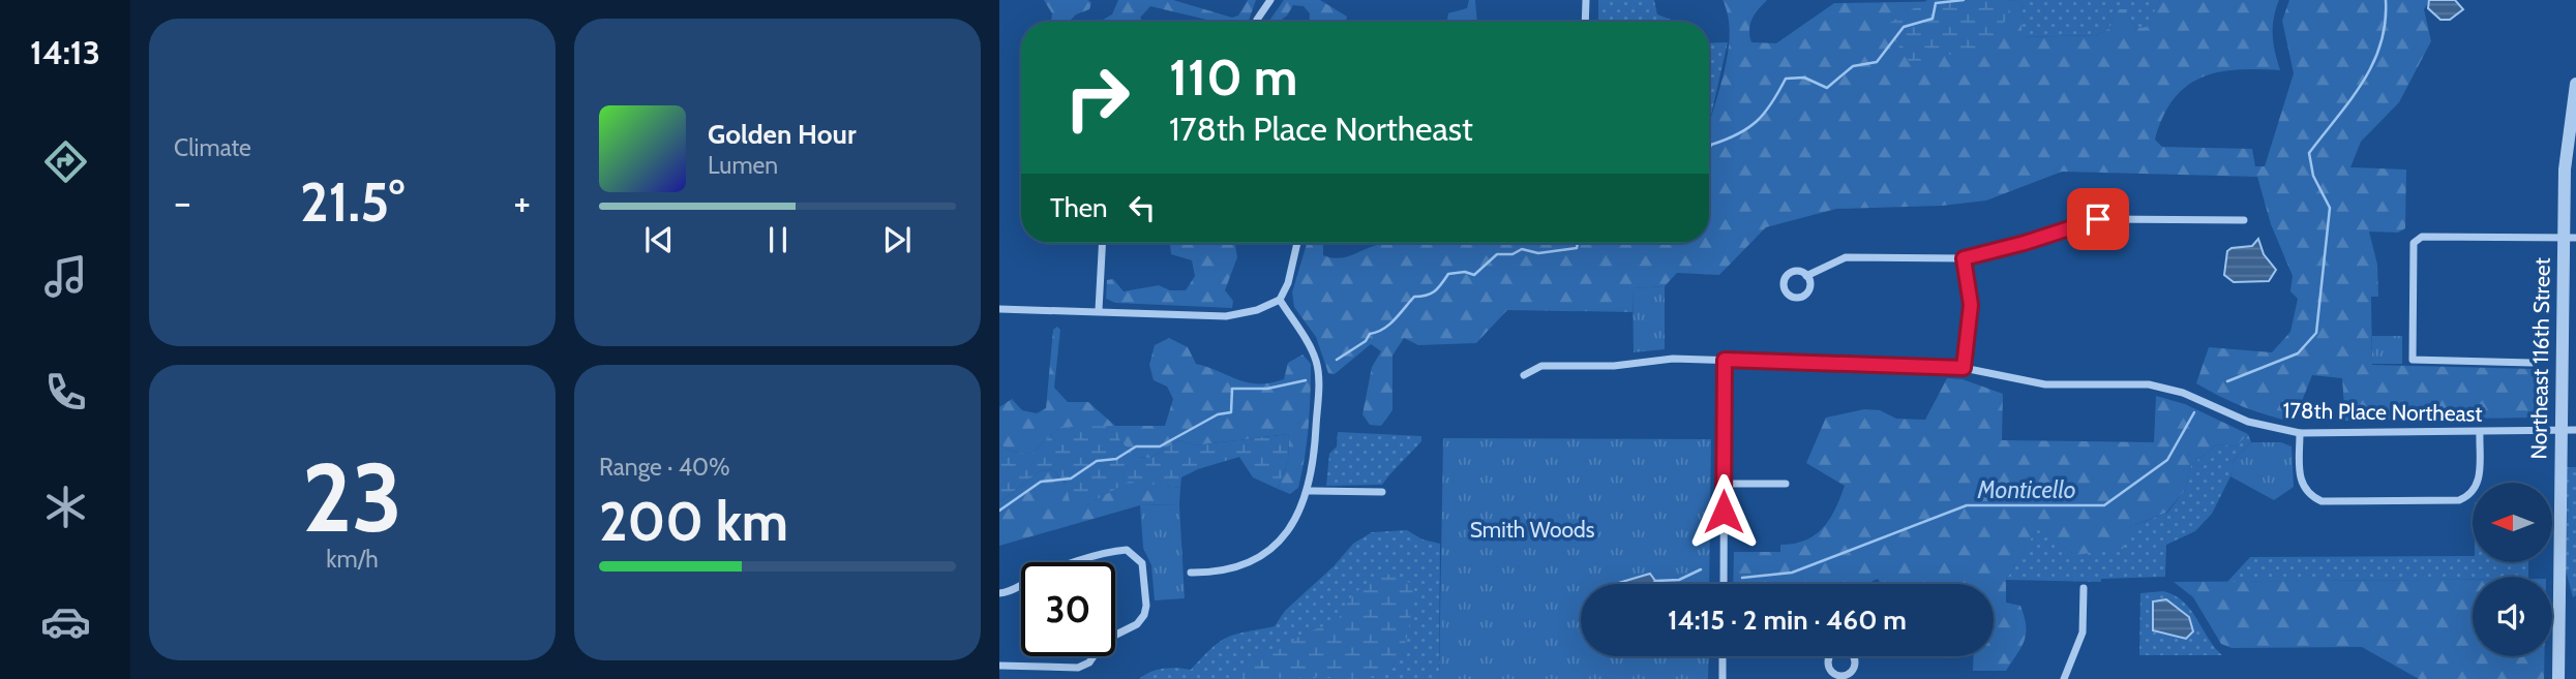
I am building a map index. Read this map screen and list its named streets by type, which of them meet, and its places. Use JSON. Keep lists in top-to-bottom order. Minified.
{"streets":{"street":["Northeast 116th Street","178th Place Northeast"]},"crossings":[["Northeast 116th Street","178th Place Northeast"]],"water":["Monticello"],"parks":["Smith Woods"],"north":"left","page":{"tabs":"14:13","tile":["Climate",["23","km/h"],["Range · 40%","200 km"]],"turn":["110 m","178th Place Northeast"],"song":["Golden Hour","Lumen"],"heat":["−","21.5°","+"],"then":"Then","limit":"30","trip":"14:15 · 2 min · 460 m"}}
